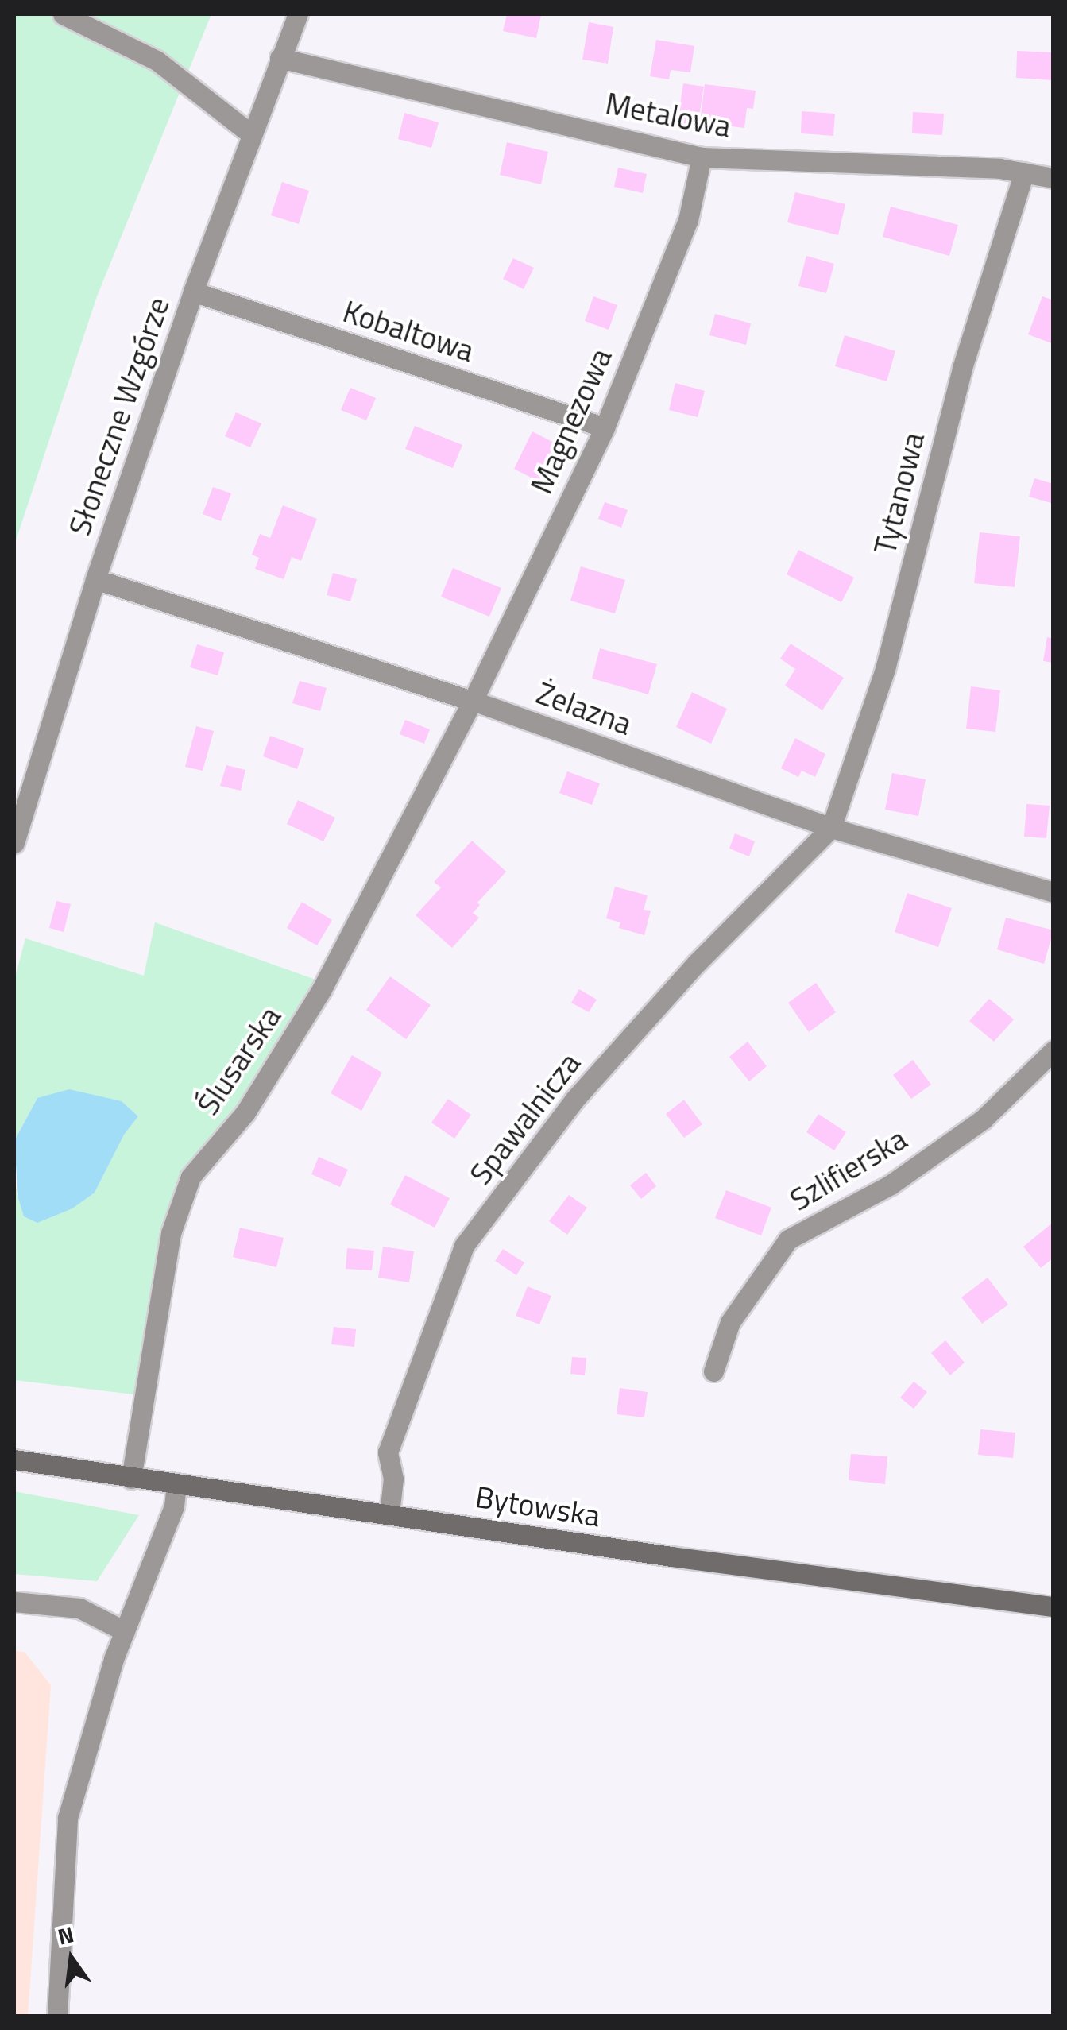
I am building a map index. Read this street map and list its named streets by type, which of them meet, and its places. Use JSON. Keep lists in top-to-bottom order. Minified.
{"streets":{"main road":["Bytowska"],"street":["Metalowa","Kobaltowa","Słoneczne Wzgórze","Magnezowa","Tytanowa","Żelazna","Ślusarska","Spawalnicza","Szlifierska"]},"crossings":[["Metalowa","Słoneczne Wzgórze"],["Metalowa","Magnezowa"],["Metalowa","Tytanowa"],["Kobaltowa","Słoneczne Wzgórze"],["Kobaltowa","Magnezowa"],["Słoneczne Wzgórze","Żelazna"],["Magnezowa","Żelazna"],["Magnezowa","Ślusarska"],["Tytanowa","Żelazna"],["Tytanowa","Spawalnicza"],["Żelazna","Ślusarska"],["Żelazna","Spawalnicza"],["Ślusarska","Bytowska"],["Spawalnicza","Bytowska"]],"north":"top"}
